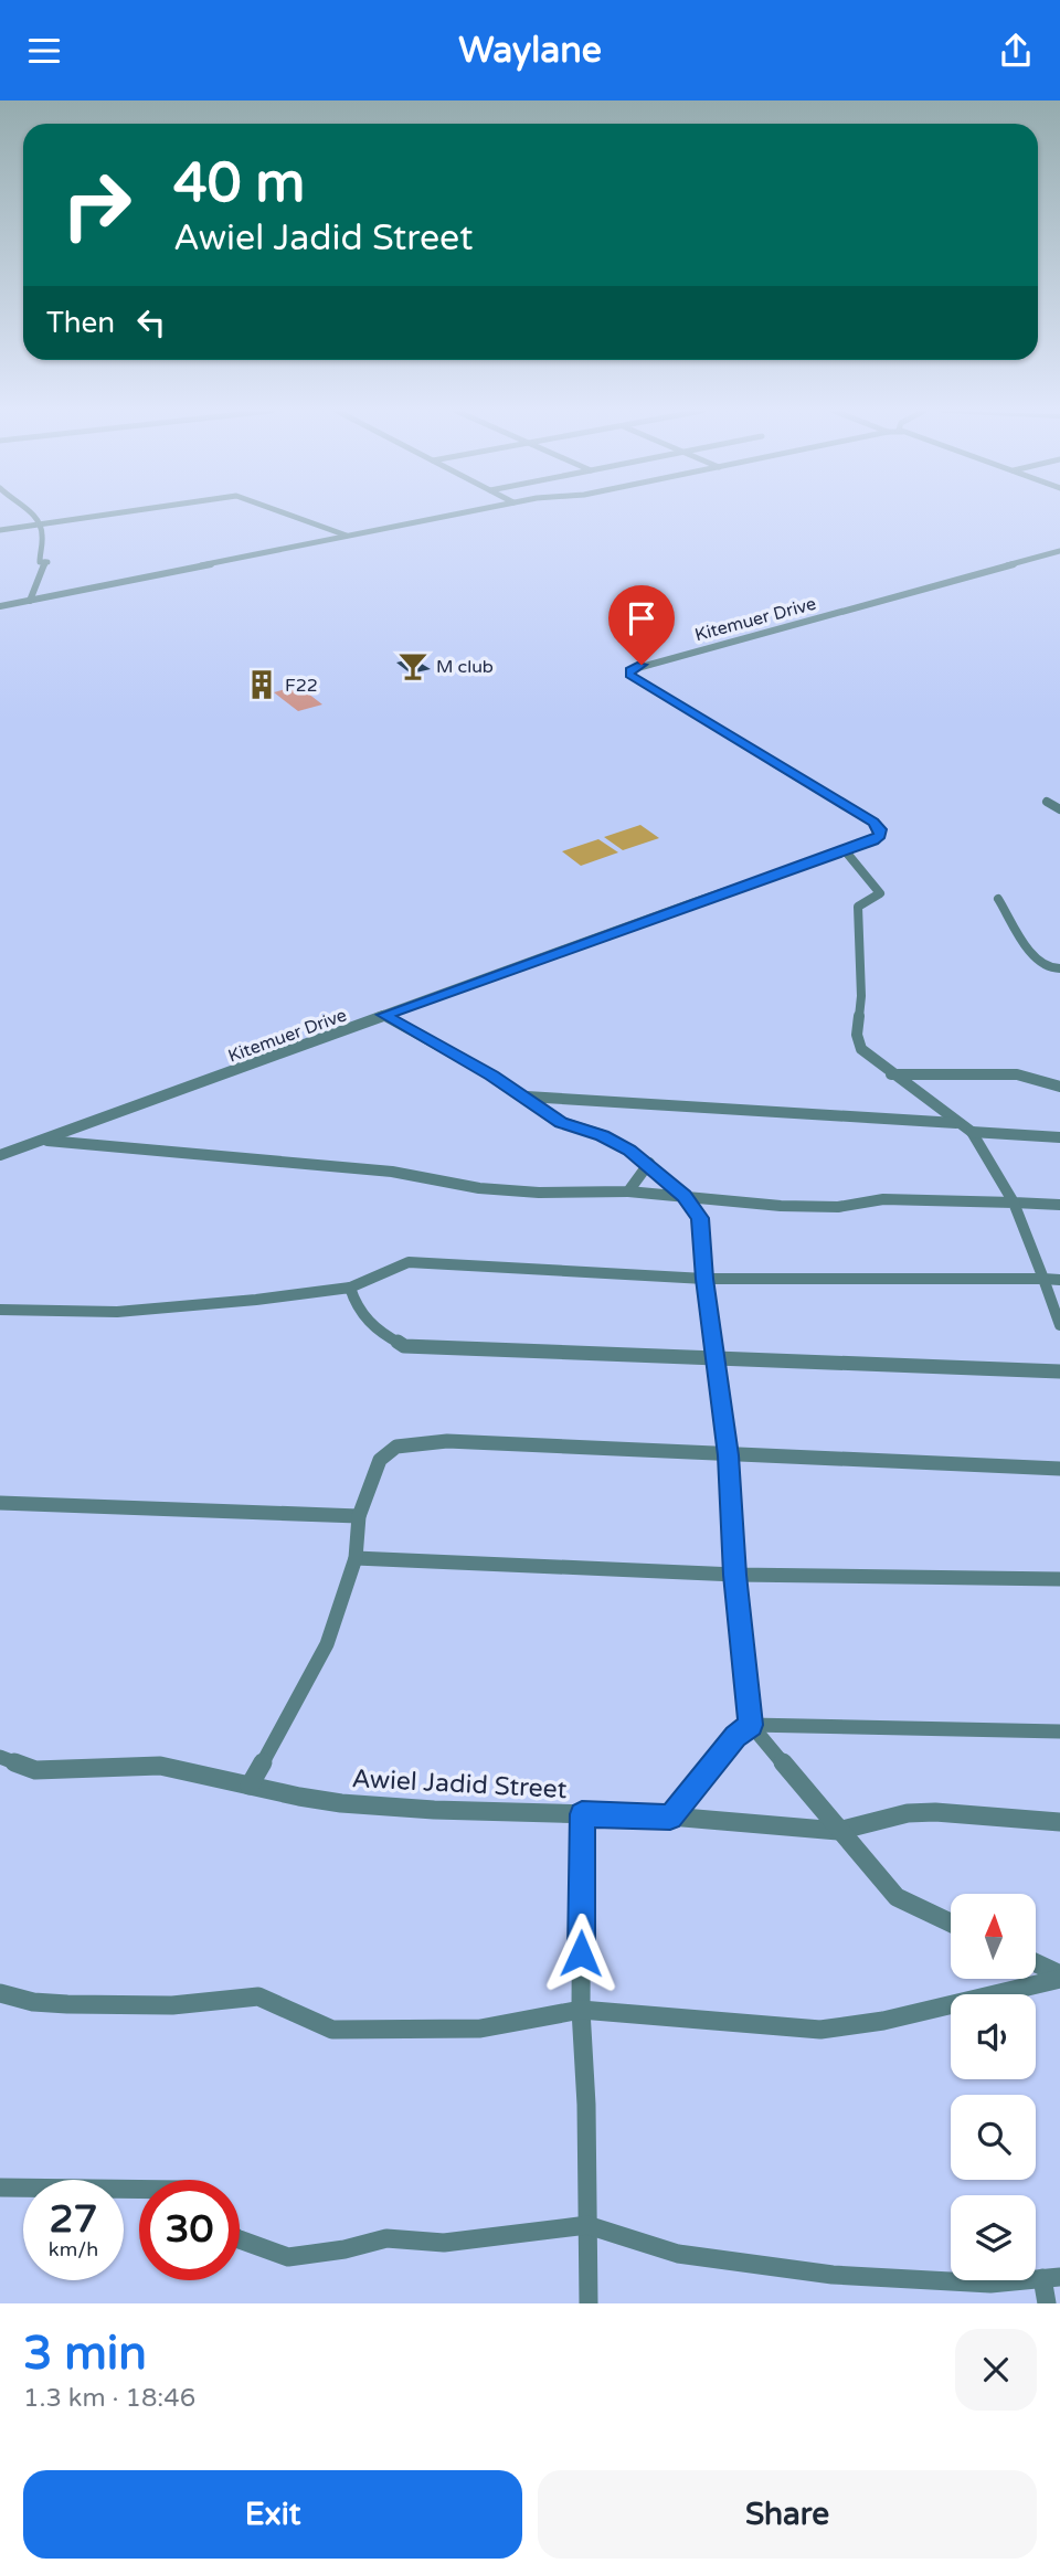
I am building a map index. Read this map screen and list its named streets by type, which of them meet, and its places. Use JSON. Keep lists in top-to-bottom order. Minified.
{"streets":{"street":["Kitemuer Drive","Awiel Jadid Street"]},"places":{"bar":["M club"],"building":["F22"]},"north":"top","page":{"header":"Waylane","turn":["40 m","Awiel Jadid Street"],"then":"Then","speed":"27 km/h","limit":"30","heading":["3 min","1.3 km · 18:46"],"buttons":["Exit","Share"]}}
